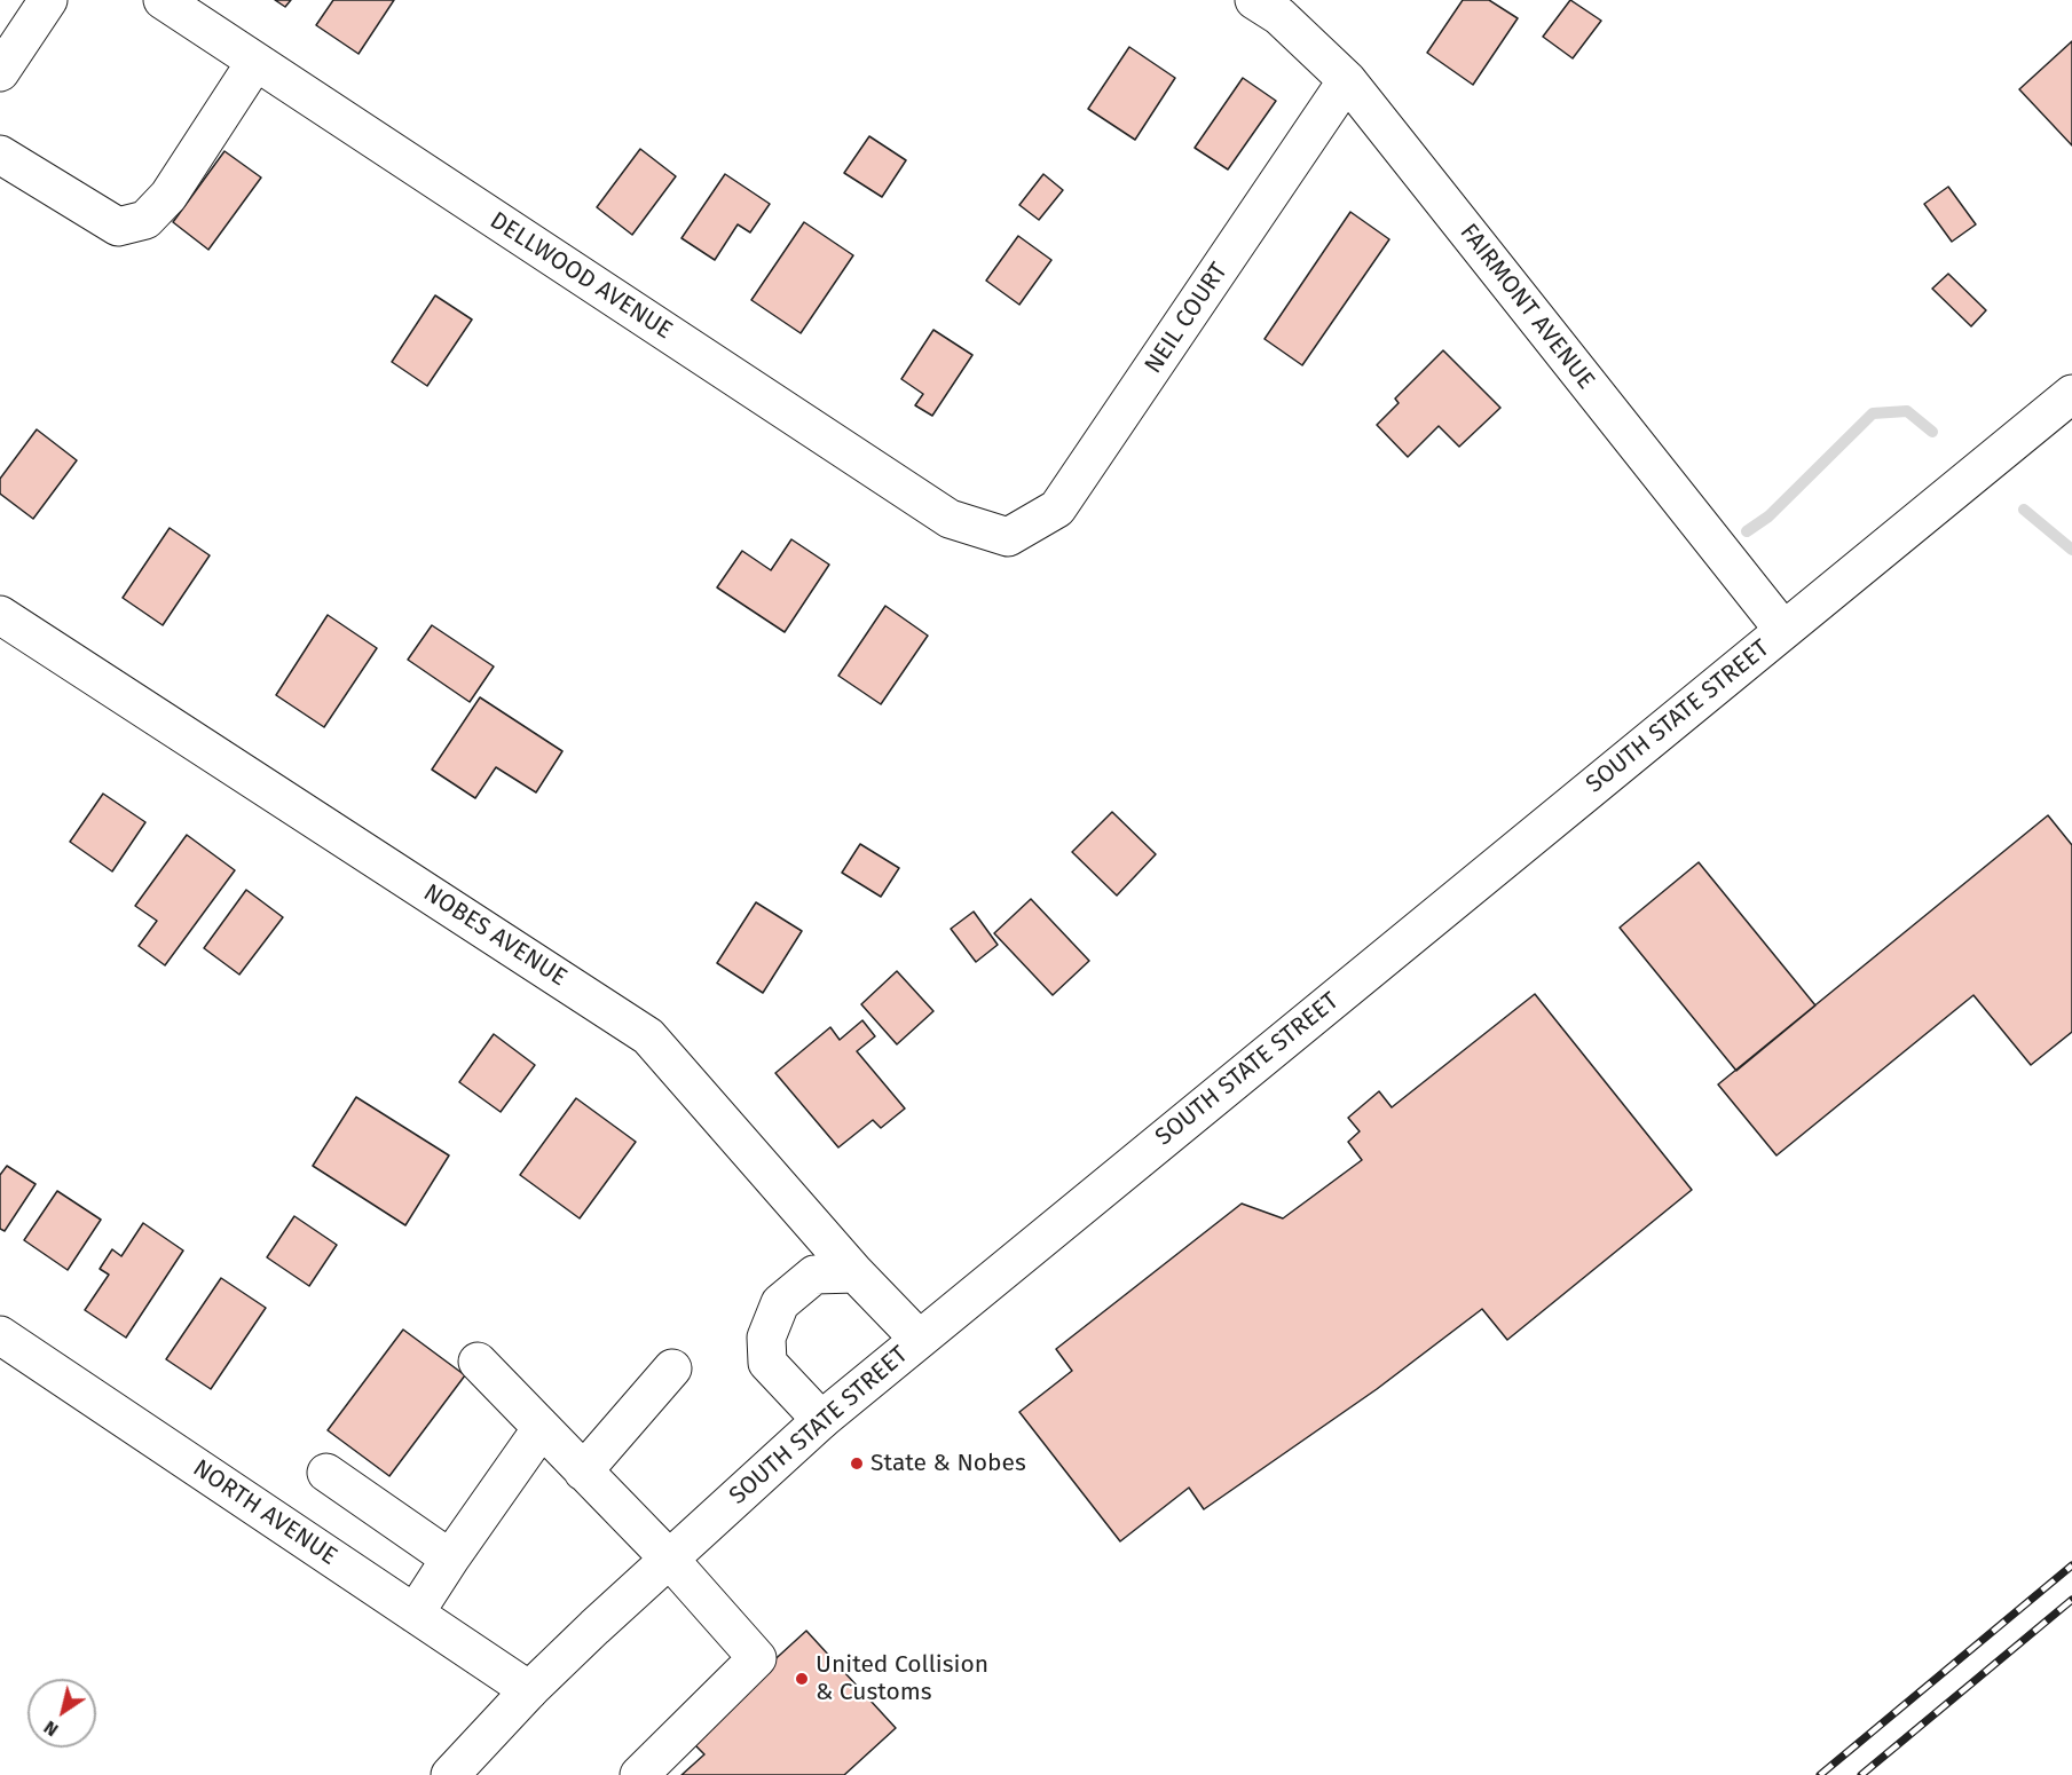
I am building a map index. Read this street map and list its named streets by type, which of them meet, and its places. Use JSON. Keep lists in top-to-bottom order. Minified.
{"streets":{"street":["DELLWOOD AVENUE","FAIRMONT AVENUE","NEIL COURT","SOUTH STATE STREET","NOBES AVENUE","NORTH AVENUE"]},"crossings":[["DELLWOOD AVENUE","NEIL COURT"],["FAIRMONT AVENUE","NEIL COURT"],["FAIRMONT AVENUE","SOUTH STATE STREET"],["SOUTH STATE STREET","NOBES AVENUE"],["SOUTH STATE STREET","NORTH AVENUE"]],"places":["State & Nobes","United Collision & Customs"],"north":"bottom left"}
